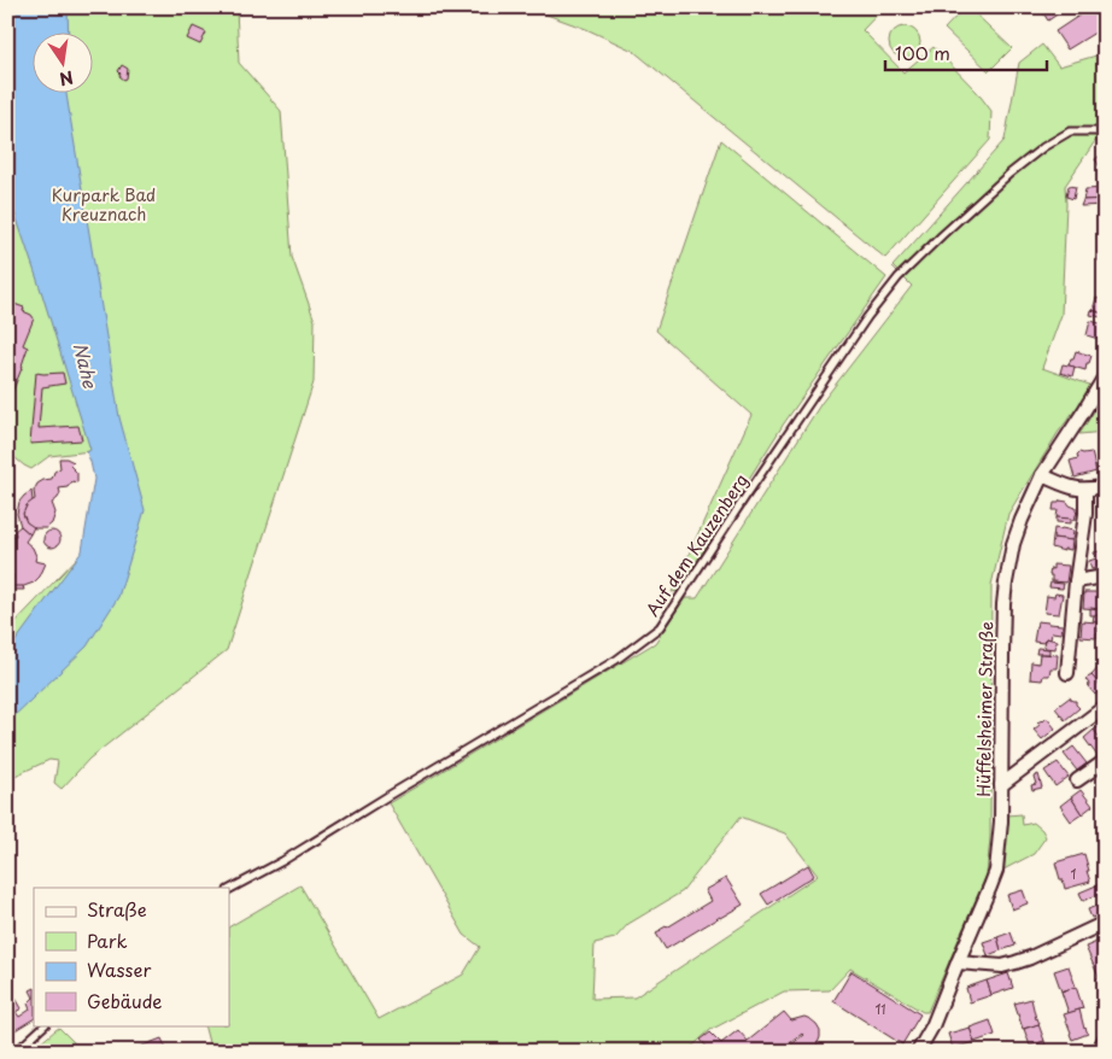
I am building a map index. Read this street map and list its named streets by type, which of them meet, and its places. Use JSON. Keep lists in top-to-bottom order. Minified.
{"streets":{"street":["Hüffelsheimer Straße"],"lane":["Auf dem Kauzenberg"]},"water":["Nahe"],"parks":["Kurpark Bad Kreuznach"],"house_numbers":["1","11"],"legend":["Straße","Park","Wasser","Gebäude"],"scale_bar":"100 m","north":"bottom"}
